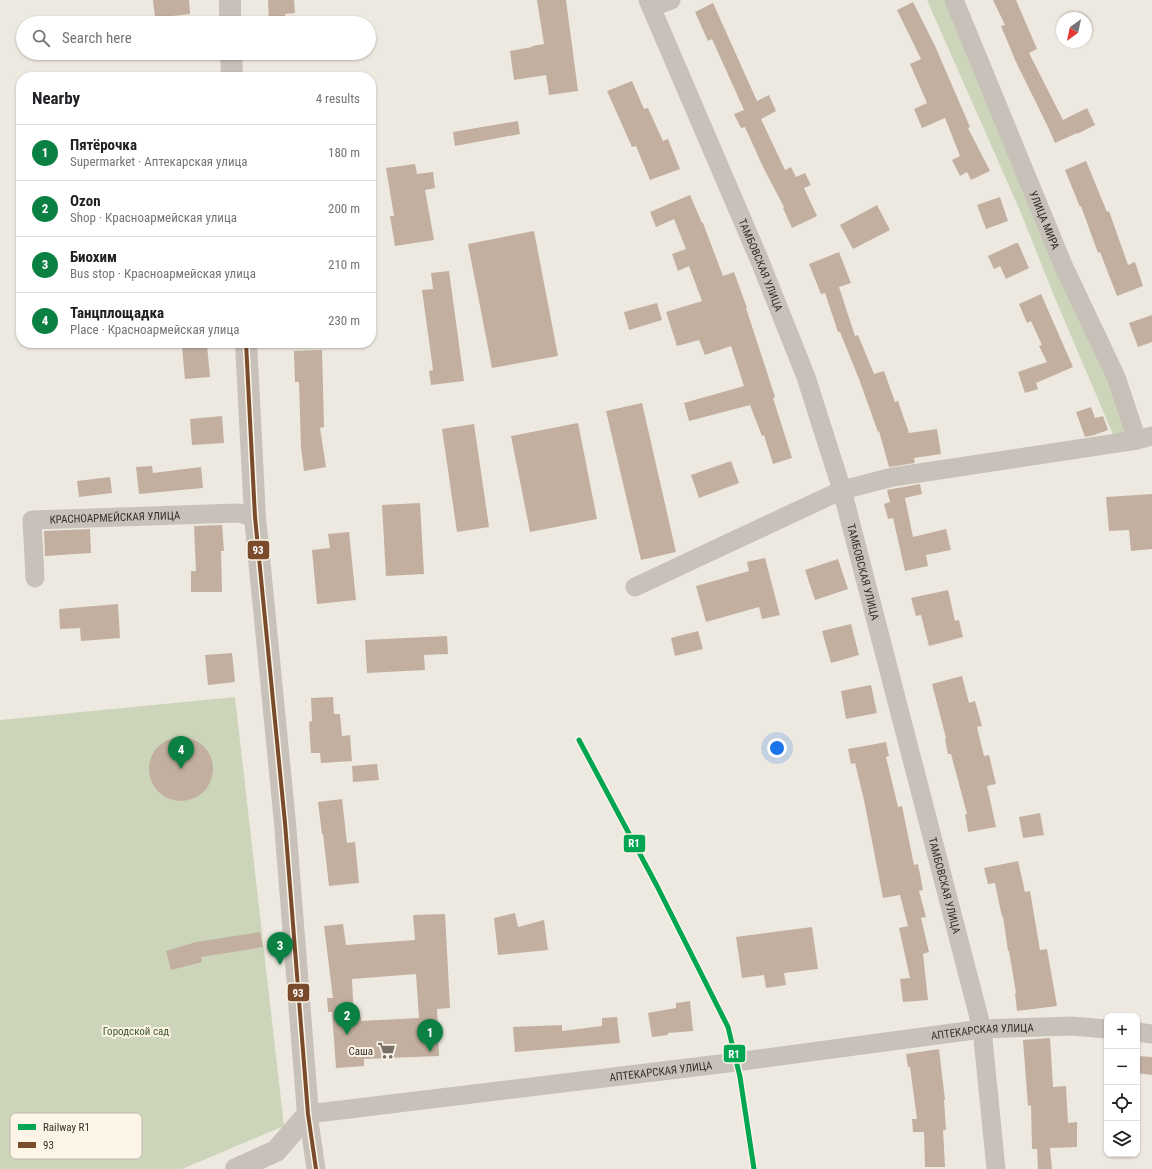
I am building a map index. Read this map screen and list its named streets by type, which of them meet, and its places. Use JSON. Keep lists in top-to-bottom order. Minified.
{"streets":{"street":["УЛИЦА МИРА","ТАМБОВСКАЯ УЛИЦА","КРАСНОАРМЕЙСКАЯ УЛИЦА","АПТЕКАРСКАЯ УЛИЦА"]},"crossings":[["ТАМБОВСКАЯ УЛИЦА","АПТЕКАРСКАЯ УЛИЦА"]],"parks":["Городской сад"],"places":{"supermarket":["Саша"]},"lines":["transit line 93","rail line R1"],"legend":["Railway R1","93"],"north":"bottom left","page":{"search":"Search here","heading":["Nearby","4 results"],"list":[{"mark":"1","name":"Пятёрочка","note":"Supermarket · Аптекарская улица","value":"180 m"},{"mark":"2","name":"Ozon","note":"Shop · Красноармейская улица","value":"200 m"},{"mark":"3","name":"Биохим","note":"Bus stop · Красноармейская улица","value":"210 m"},{"mark":"4","name":"Танцплощадка","note":"Place · Красноармейская улица","value":"230 m"}],"pins":["4","3","2","1"],"map_buttons":["+","−"]}}
